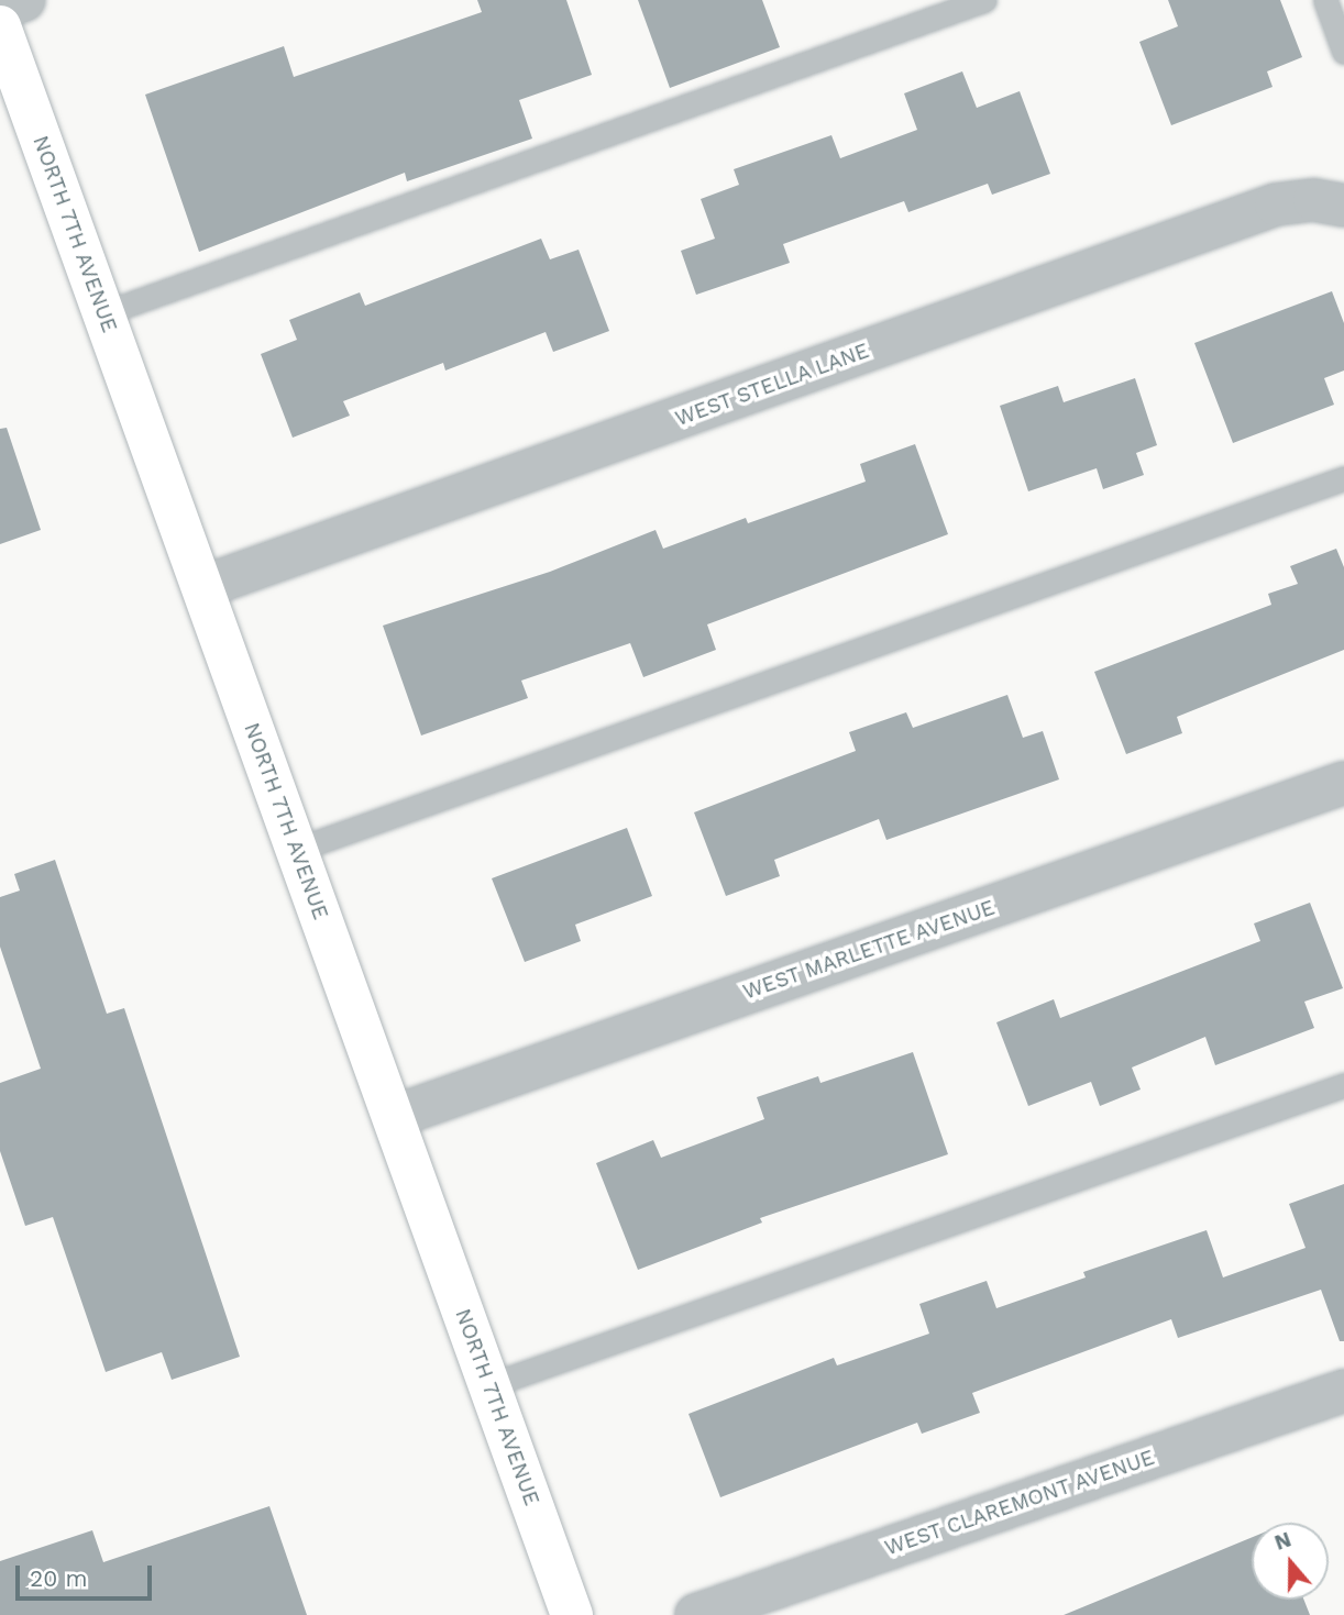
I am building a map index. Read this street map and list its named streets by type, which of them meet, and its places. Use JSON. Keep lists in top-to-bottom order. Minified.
{"streets":{"main road":["NORTH 7TH AVENUE"],"street":["WEST STELLA LANE","WEST MARLETTE AVENUE","WEST CLAREMONT AVENUE"]},"crossings":[["NORTH 7TH AVENUE","WEST STELLA LANE"],["NORTH 7TH AVENUE","WEST MARLETTE AVENUE"]],"scale_bar":"20 m","north":"top"}
